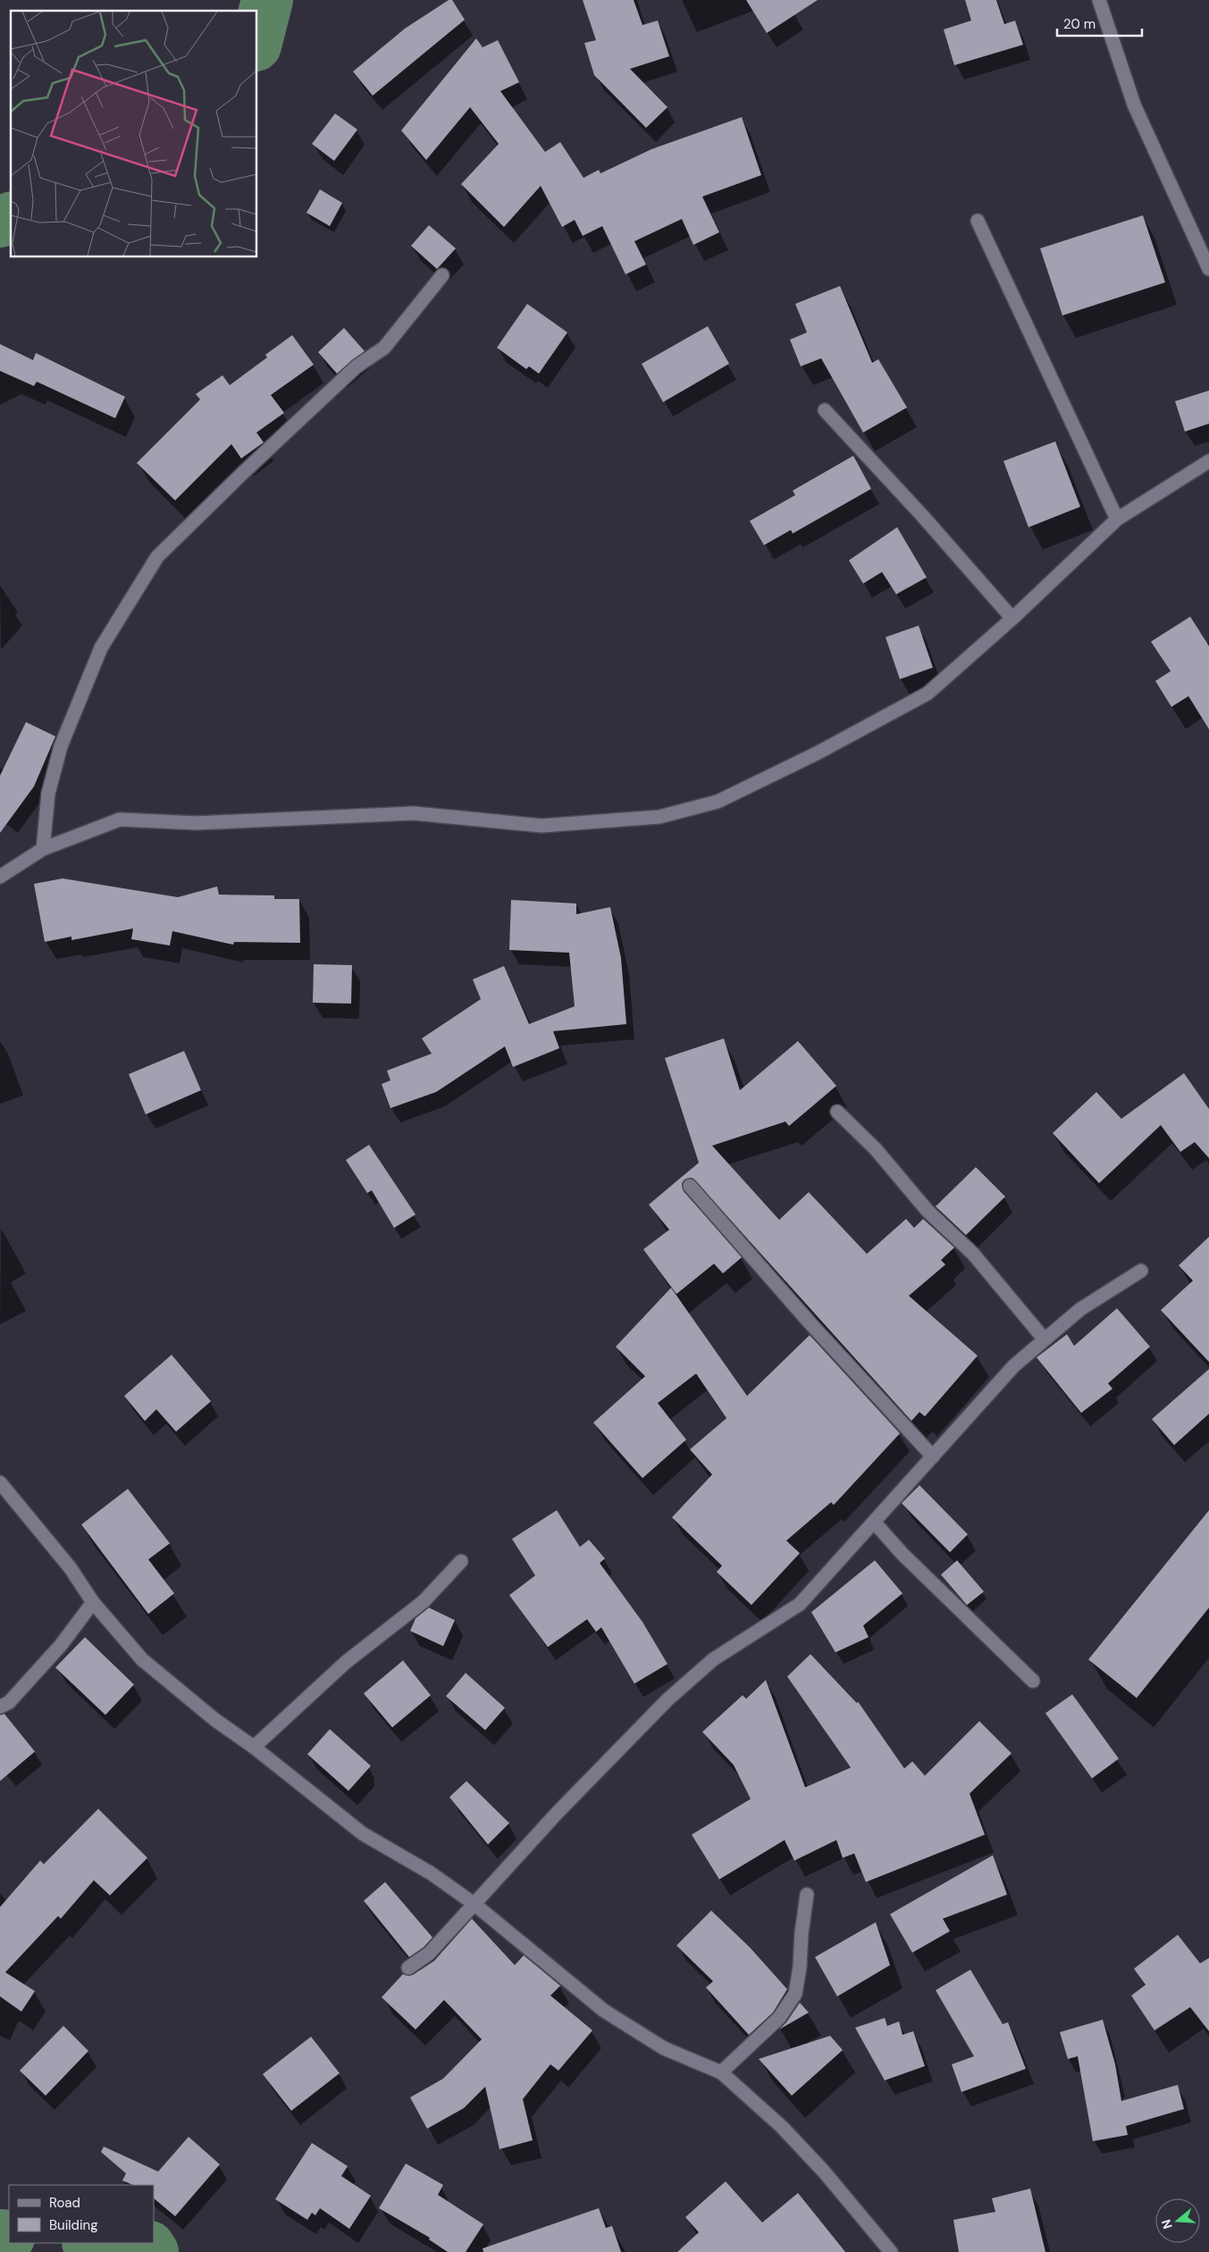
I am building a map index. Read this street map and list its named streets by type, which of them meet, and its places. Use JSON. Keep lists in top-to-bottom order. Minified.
{"legend":["Road","Building"],"scale_bar":"20 m","north":"left"}
